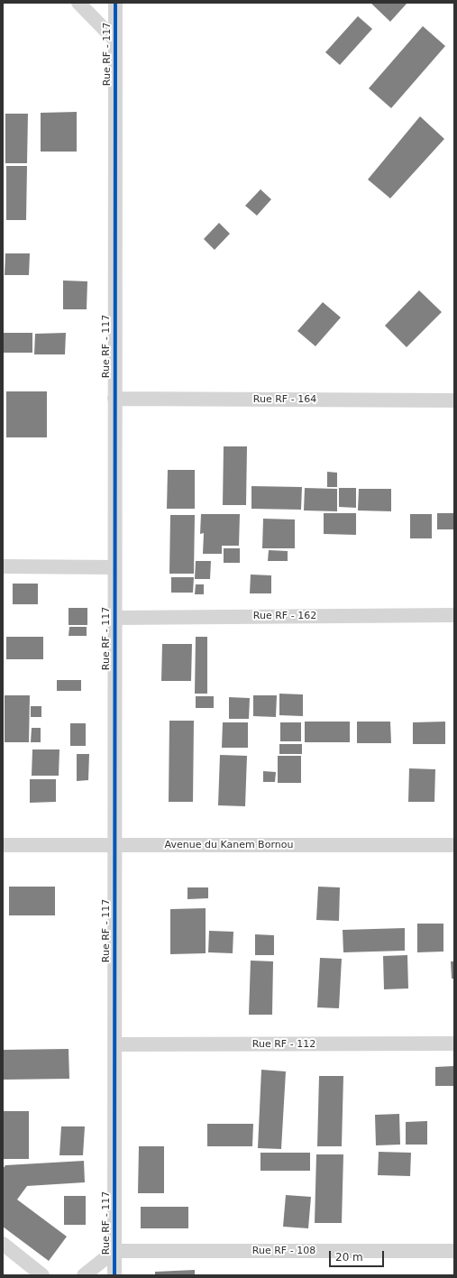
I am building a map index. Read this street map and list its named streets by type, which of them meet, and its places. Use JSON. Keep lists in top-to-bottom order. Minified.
{"streets":{"street":["Rue RF - 117","Rue RF - 164","Rue RF - 162","Avenue du Kanem Bornou","Rue RF - 112","Rue RF - 108"]},"crossings":[["Rue RF - 117","Rue RF - 164"],["Rue RF - 117","Rue RF - 162"],["Rue RF - 117","Avenue du Kanem Bornou"],["Rue RF - 117","Rue RF - 112"],["Rue RF - 117","Rue RF - 108"]],"scale_bar":"20 m"}
